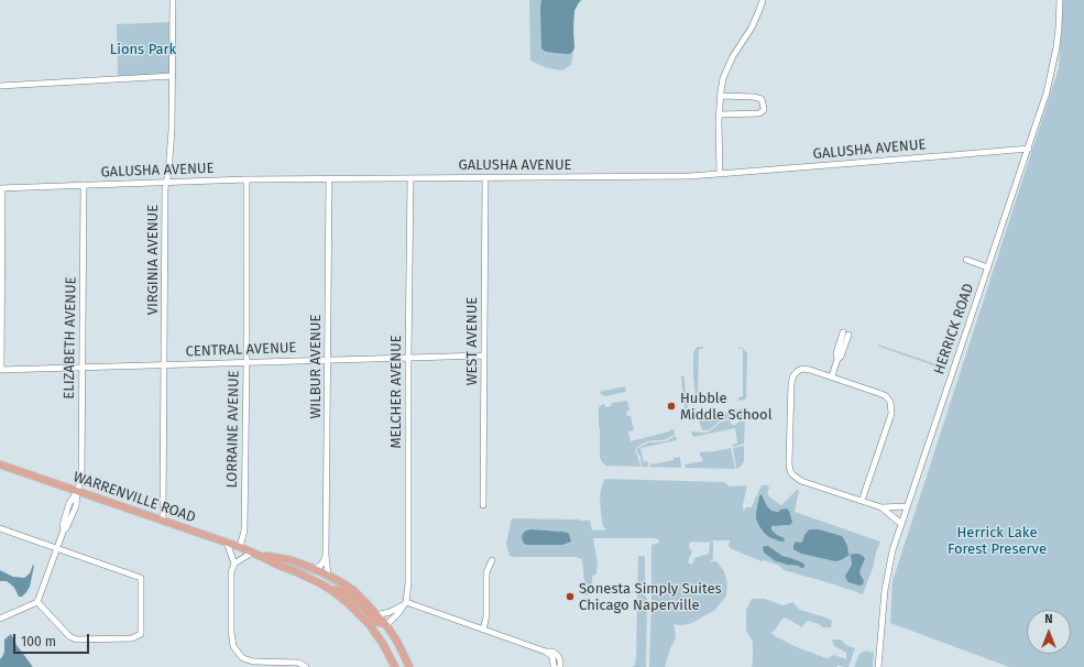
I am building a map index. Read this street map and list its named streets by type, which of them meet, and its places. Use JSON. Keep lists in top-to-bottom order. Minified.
{"streets":{"main road":["WARRENVILLE ROAD"],"street":["GALUSHA AVENUE","VIRGINIA AVENUE","HERRICK ROAD","ELIZABETH AVENUE","WEST AVENUE","CENTRAL AVENUE","WILBUR AVENUE","MELCHER AVENUE","LORRAINE AVENUE"]},"crossings":[["GALUSHA AVENUE","VIRGINIA AVENUE"],["GALUSHA AVENUE","HERRICK ROAD"],["GALUSHA AVENUE","ELIZABETH AVENUE"],["GALUSHA AVENUE","WEST AVENUE"],["GALUSHA AVENUE","WILBUR AVENUE"],["GALUSHA AVENUE","MELCHER AVENUE"],["GALUSHA AVENUE","LORRAINE AVENUE"],["VIRGINIA AVENUE","CENTRAL AVENUE"],["VIRGINIA AVENUE","WARRENVILLE ROAD"],["ELIZABETH AVENUE","CENTRAL AVENUE"],["ELIZABETH AVENUE","WARRENVILLE ROAD"],["WEST AVENUE","CENTRAL AVENUE"],["CENTRAL AVENUE","WILBUR AVENUE"],["CENTRAL AVENUE","MELCHER AVENUE"],["CENTRAL AVENUE","LORRAINE AVENUE"],["WILBUR AVENUE","WARRENVILLE ROAD"],["LORRAINE AVENUE","WARRENVILLE ROAD"]],"parks":["Lions Park","Herrick Lake Forest Preserve"],"places":["Hubble Middle School","Sonesta Simply Suites Chicago Naperville"],"scale_bar":"100 m","north":"top"}
